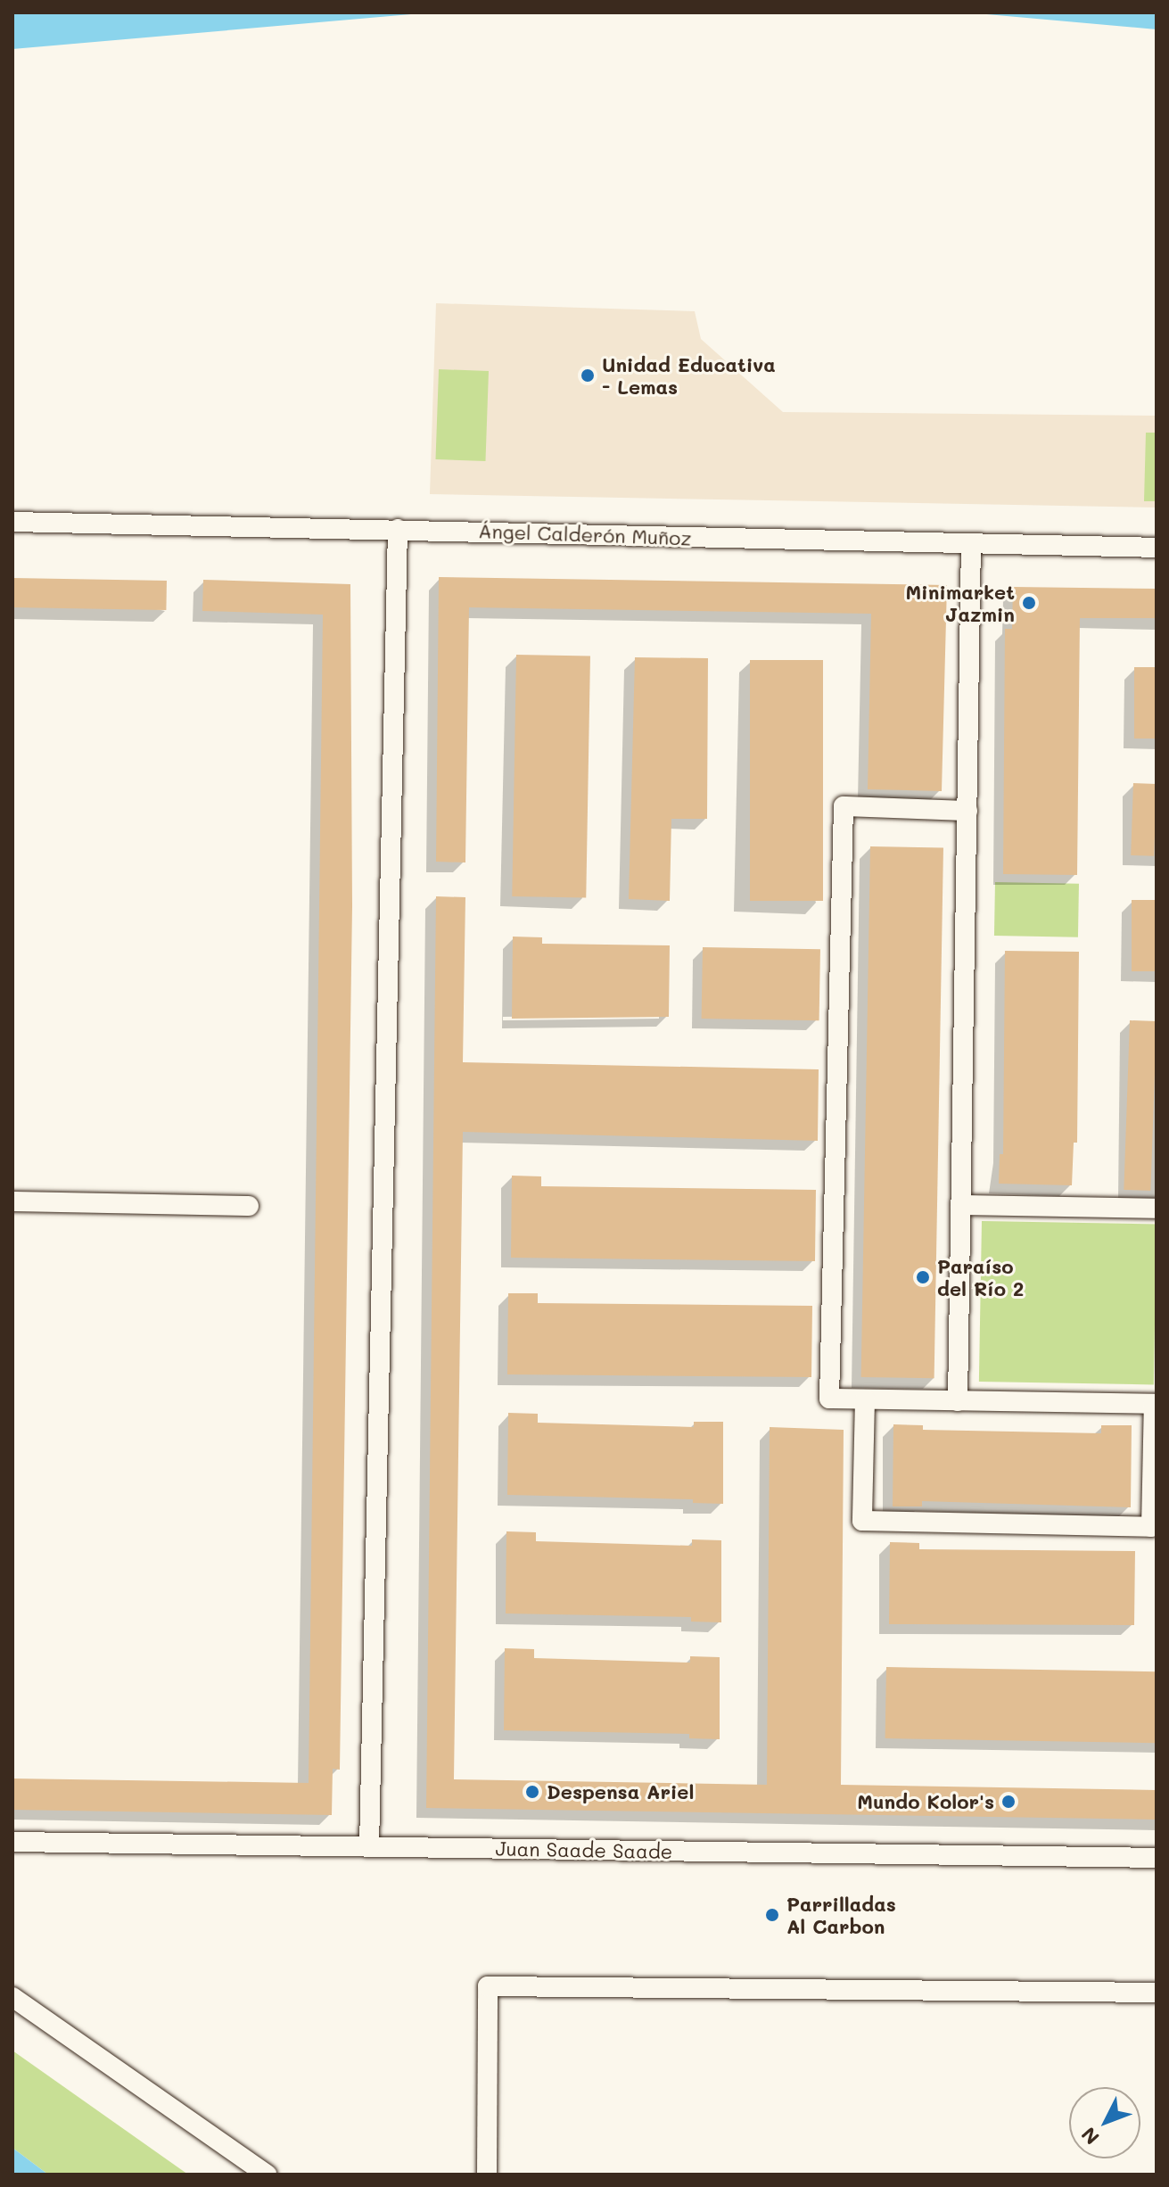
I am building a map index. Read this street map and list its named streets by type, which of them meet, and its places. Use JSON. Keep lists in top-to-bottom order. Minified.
{"streets":{"street":["Ángel Calderón Muñoz","Juan Saade Saade"]},"places":["Unidad Educativa - Lemas","Minimarket Jazmin","Paraíso del Río 2","Despensa Ariel","Mundo Kolor's","Parrilladas Al Carbon"],"north":"bottom left"}
